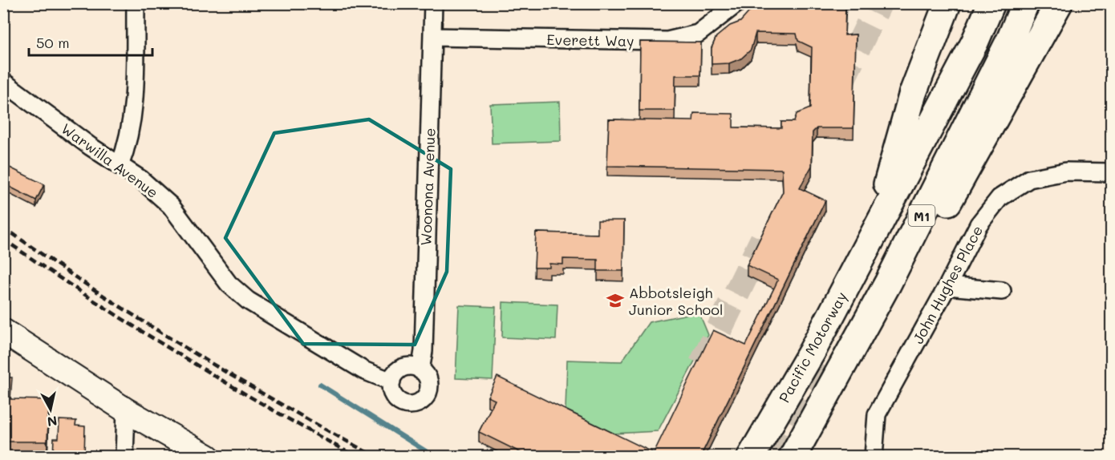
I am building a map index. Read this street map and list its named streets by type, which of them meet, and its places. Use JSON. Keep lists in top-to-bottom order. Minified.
{"streets":{"highway":["M1","Pacific Motorway"],"street":["Everett Way","Warwilla Avenue","Woonona Avenue","John Hughes Place"]},"crossings":[["Everett Way","Woonona Avenue"],["Warwilla Avenue","Woonona Avenue"],["M1","Pacific Motorway"]],"places":{"school or university":["Abbotsleigh Junior School"]},"scale_bar":"50 m","north":"bottom"}
